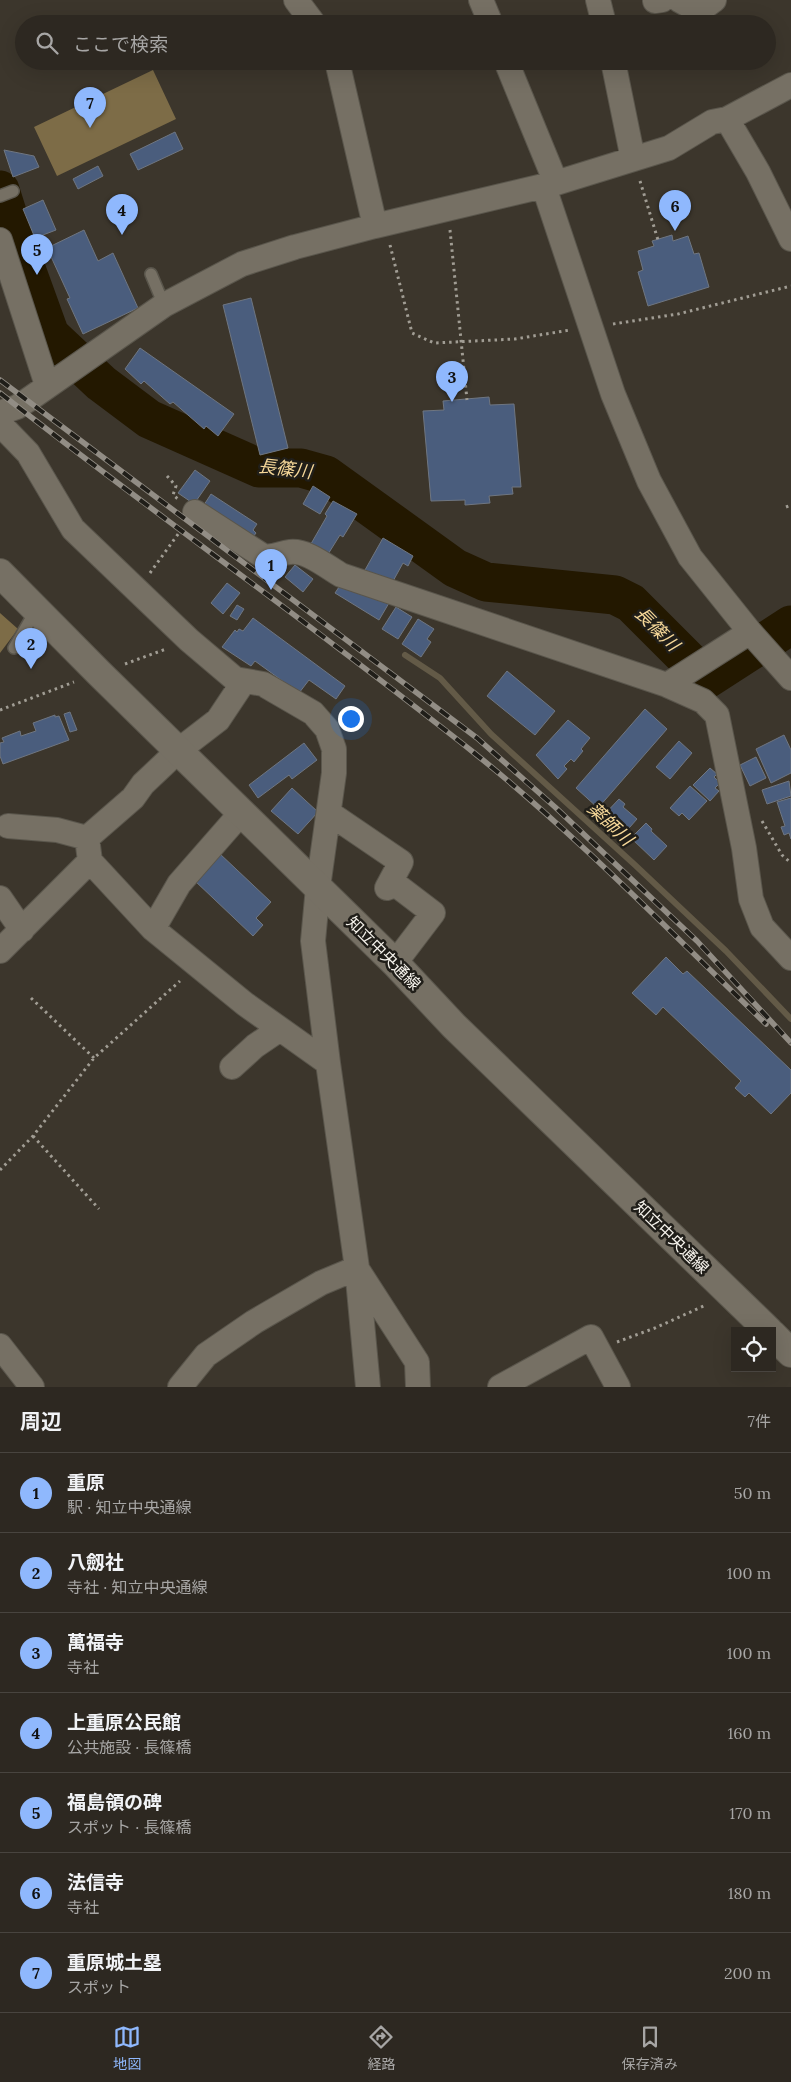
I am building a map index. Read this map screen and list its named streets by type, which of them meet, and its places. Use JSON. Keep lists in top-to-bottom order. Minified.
{"streets":{"street":["知立中央通線"]},"water":["長篠川","薬師川"],"page":{"search":"ここで検索","pins":["7","6","4","5","3","1","2"],"heading":["周辺","7件"],"list":[{"mark":"1","name":"重原","note":"駅 · 知立中央通線","value":"50 m"},{"mark":"2","name":"八劔社","note":"寺社 · 知立中央通線","value":"100 m"},{"mark":"3","name":"萬福寺","note":"寺社","value":"100 m"},{"mark":"4","name":"上重原公民館","note":"公共施設 · 長篠橋","value":"160 m"},{"mark":"5","name":"福島領の碑","note":"スポット · 長篠橋","value":"170 m"},{"mark":"6","name":"法信寺","note":"寺社","value":"180 m"},{"mark":"7","name":"重原城土塁","note":"スポット","value":"200 m"}],"nav":["地図","経路","保存済み"]}}
